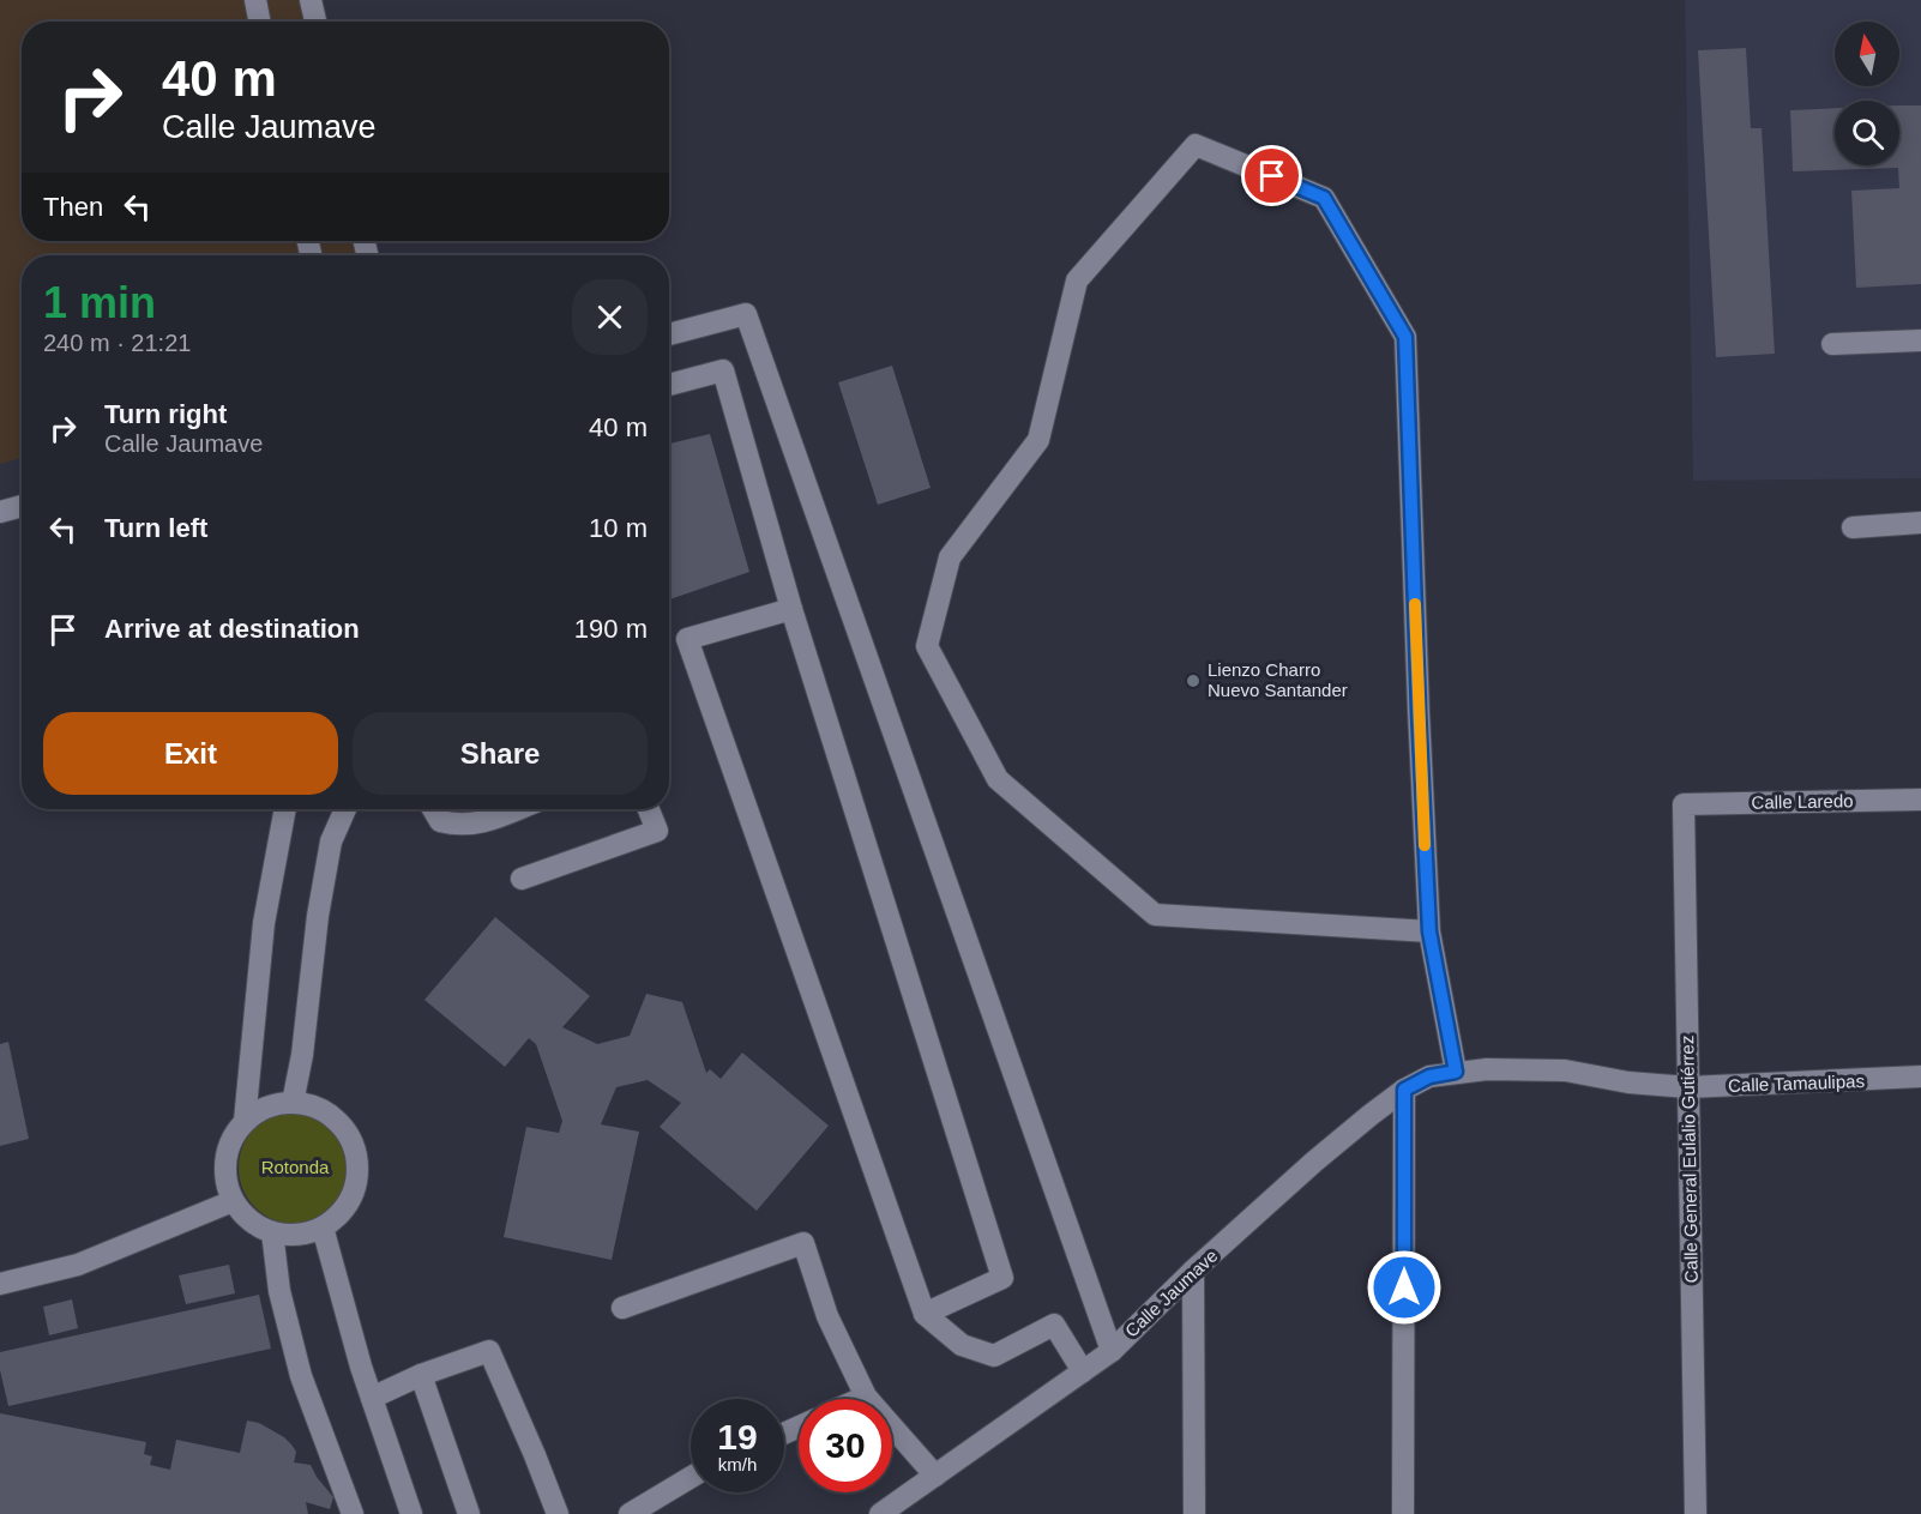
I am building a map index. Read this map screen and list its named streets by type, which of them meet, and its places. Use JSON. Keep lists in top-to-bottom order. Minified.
{"streets":{"street":["Calle Laredo","Calle Tamaulipas","Calle General Eulalio Gutiérrez","Calle Jaumave"]},"crossings":[["Calle Laredo","Calle General Eulalio Gutiérrez"],["Calle Tamaulipas","Calle General Eulalio Gutiérrez"],["Calle Tamaulipas","Calle Jaumave"]],"parks":["Rotonda"],"places":["Lienzo Charro Nuevo Santander"],"north":"top","page":{"turn":["40 m","Calle Jaumave"],"then":"Then","heading":["1 min","240 m · 21:21"],"list":[{"name":"Turn right","note":"Calle Jaumave","value":"40 m"},{"name":"Turn left","value":"10 m"},{"name":"Arrive at destination","value":"190 m"}],"buttons":["Exit","Share"],"speed":"19 km/h","limit":"30"}}
